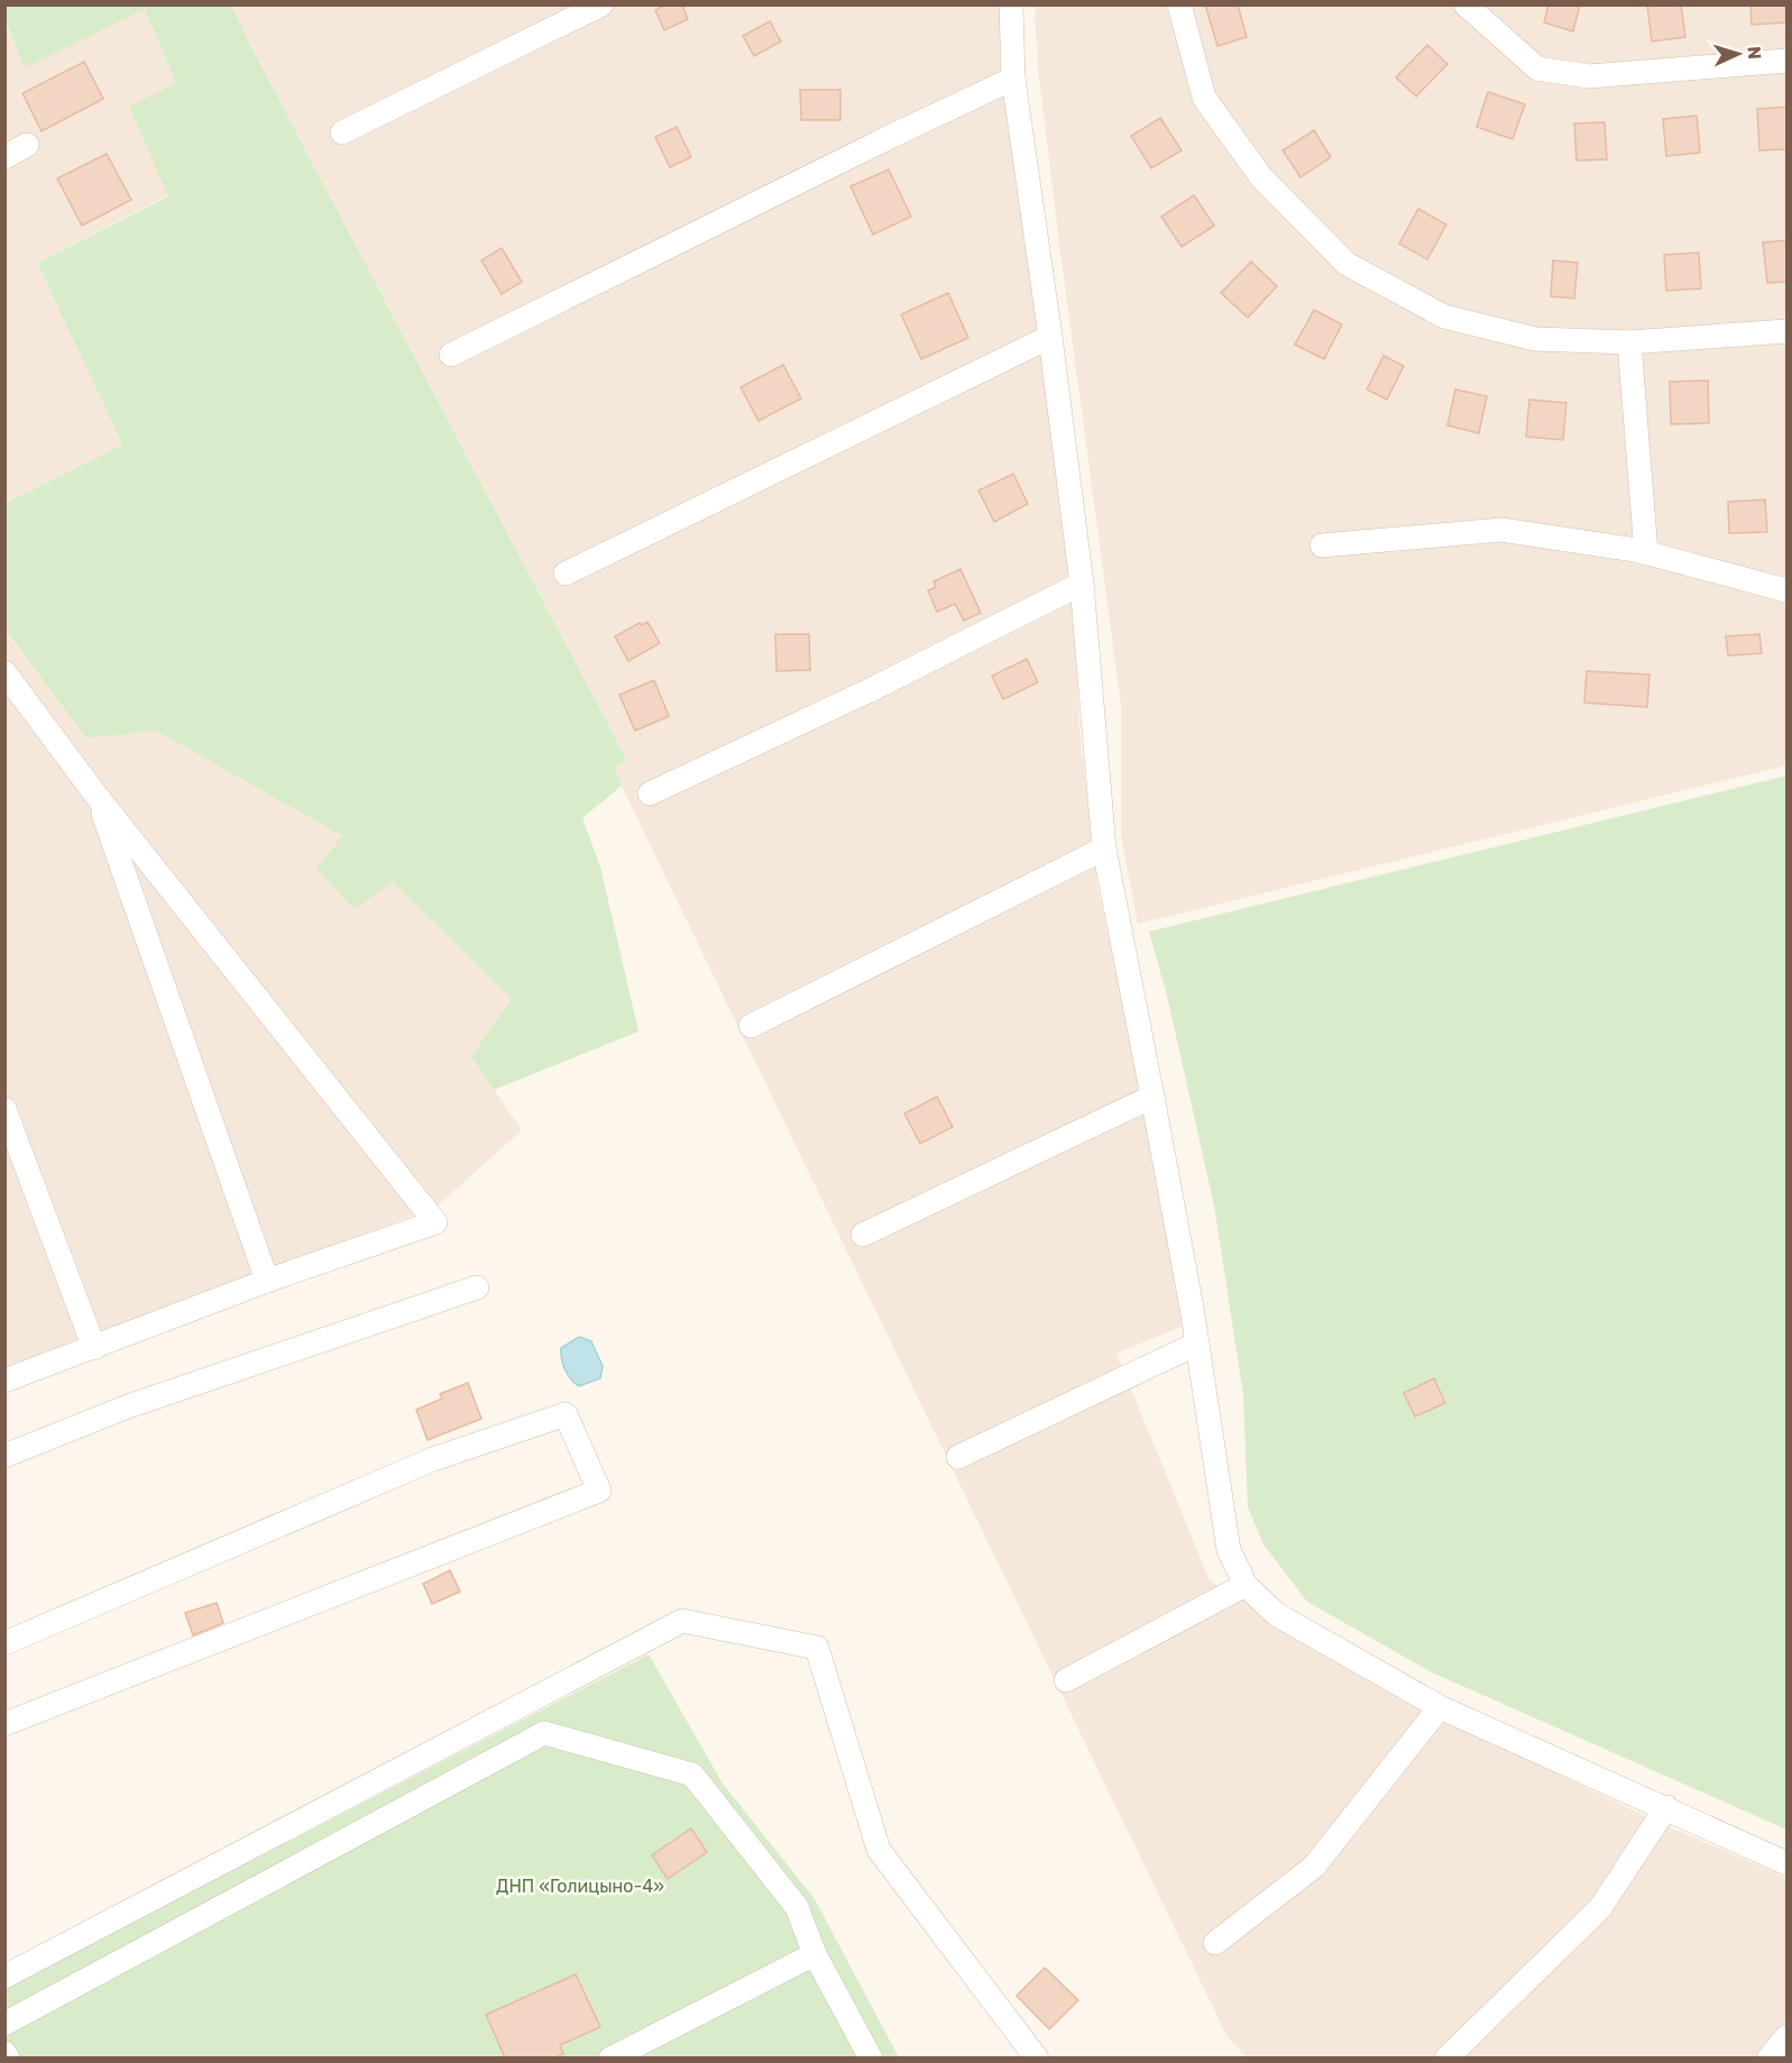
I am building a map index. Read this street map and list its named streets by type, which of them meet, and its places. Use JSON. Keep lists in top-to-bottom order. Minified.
{"parks":["ДНП «Голицыно-4»"],"north":"right"}
